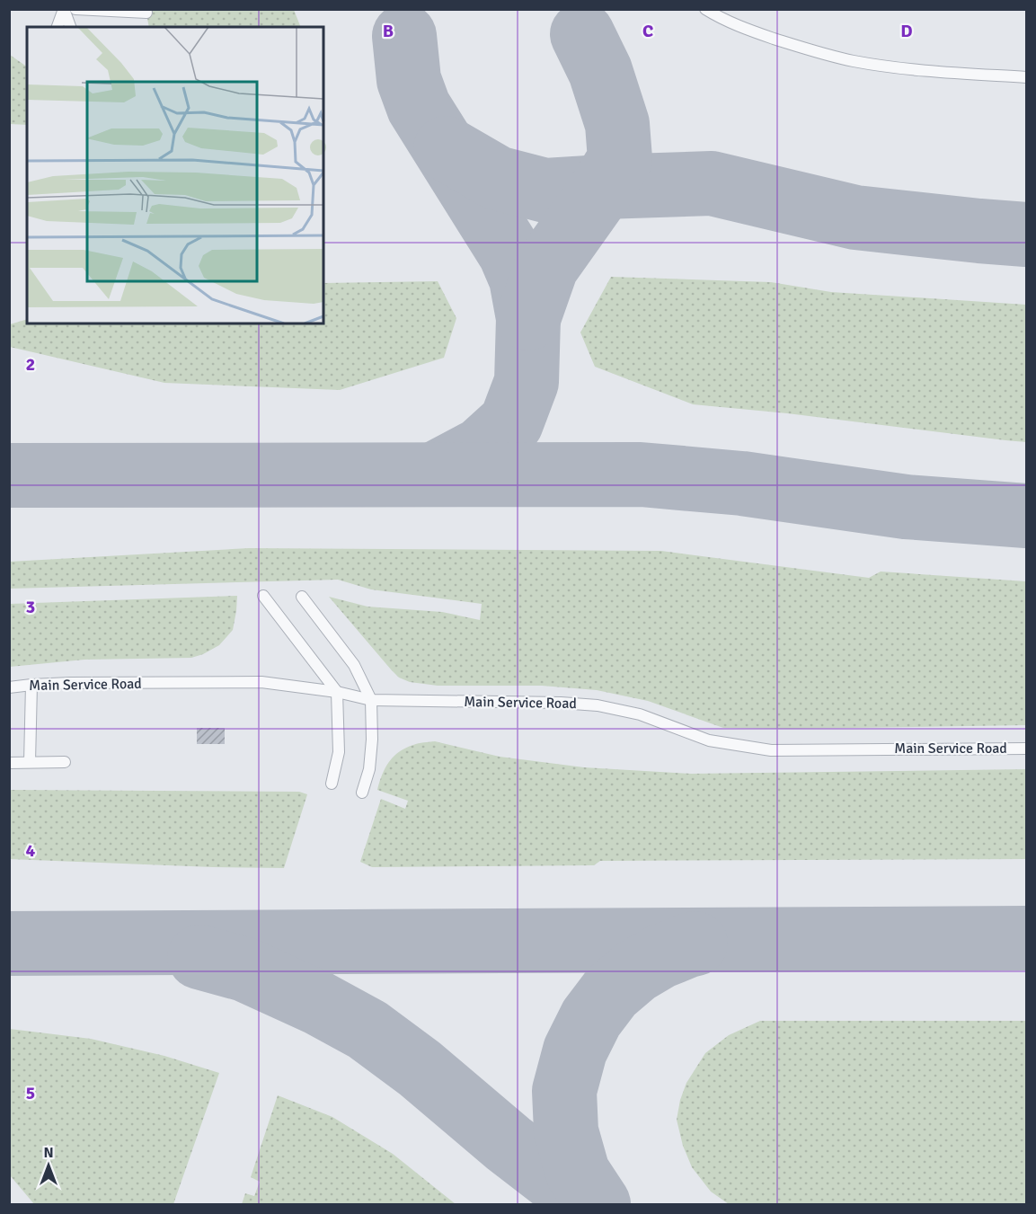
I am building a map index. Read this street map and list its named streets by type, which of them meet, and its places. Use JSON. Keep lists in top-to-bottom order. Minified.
{"streets":{"lane":["Main Service Road"]},"north":"top","grid":{"columns":["B","C","D"],"rows":["2","3","4","5"]}}
